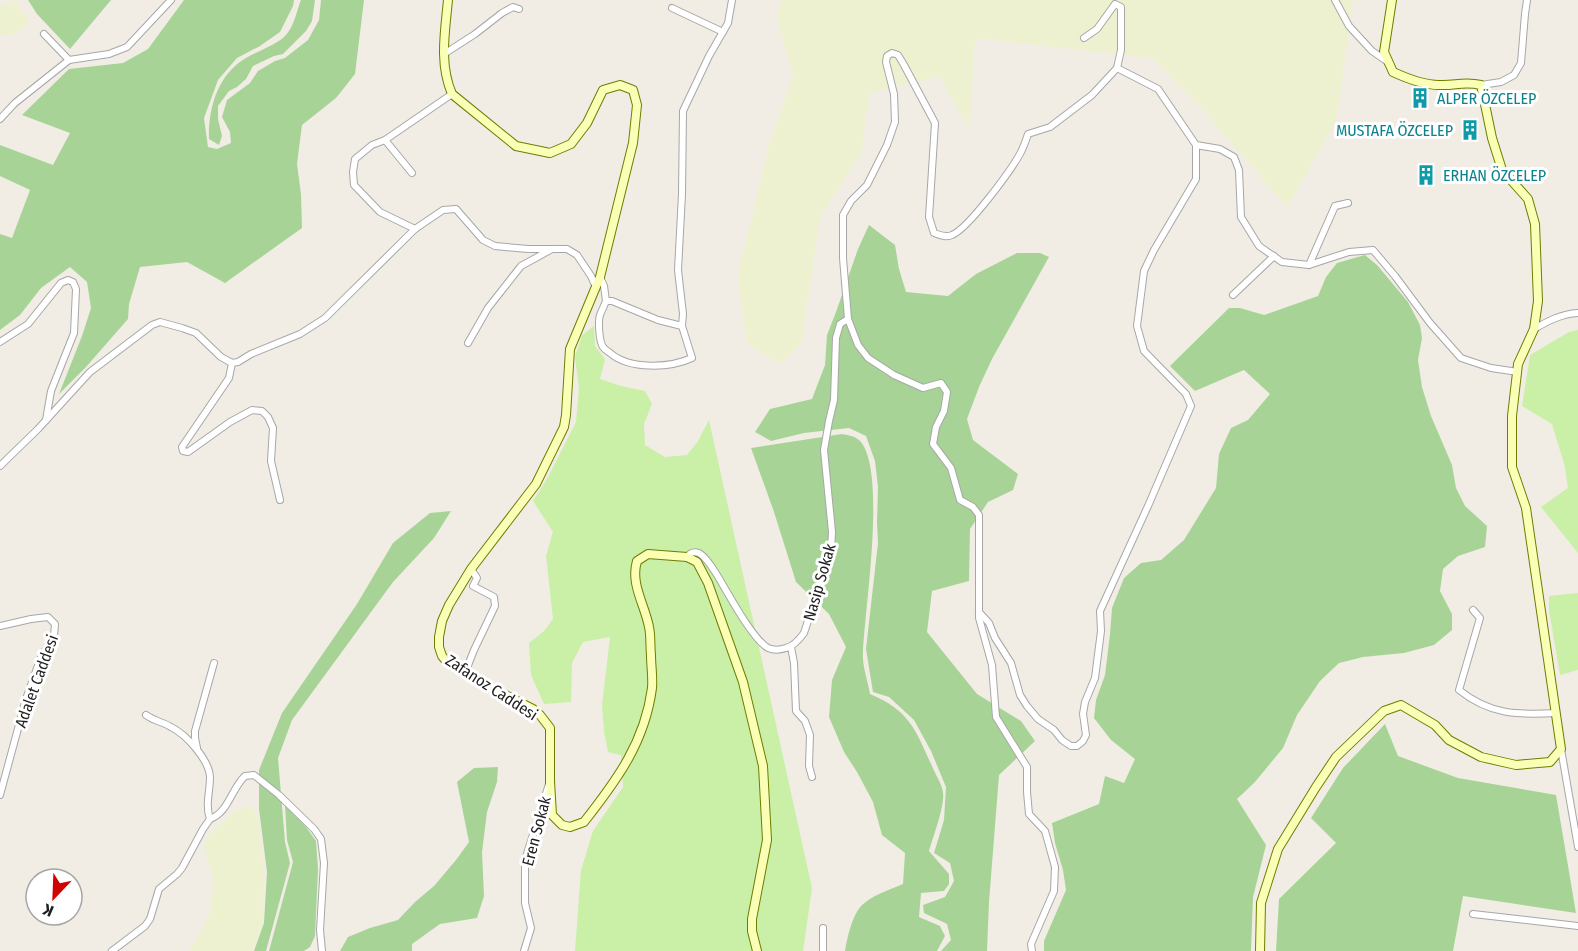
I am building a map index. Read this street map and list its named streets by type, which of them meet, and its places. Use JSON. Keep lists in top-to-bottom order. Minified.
{"streets":{"street":["Nasip Sokak","Adalet Caddesi","Zafanoz Caddesi","Eren Sokak"]},"crossings":[["Zafanoz Caddesi","Eren Sokak"]],"places":{"building":["ALPER ÖZCELEP","MUSTAFA ÖZCELEP","ERHAN ÖZCELEP"]},"north":"bottom left"}
